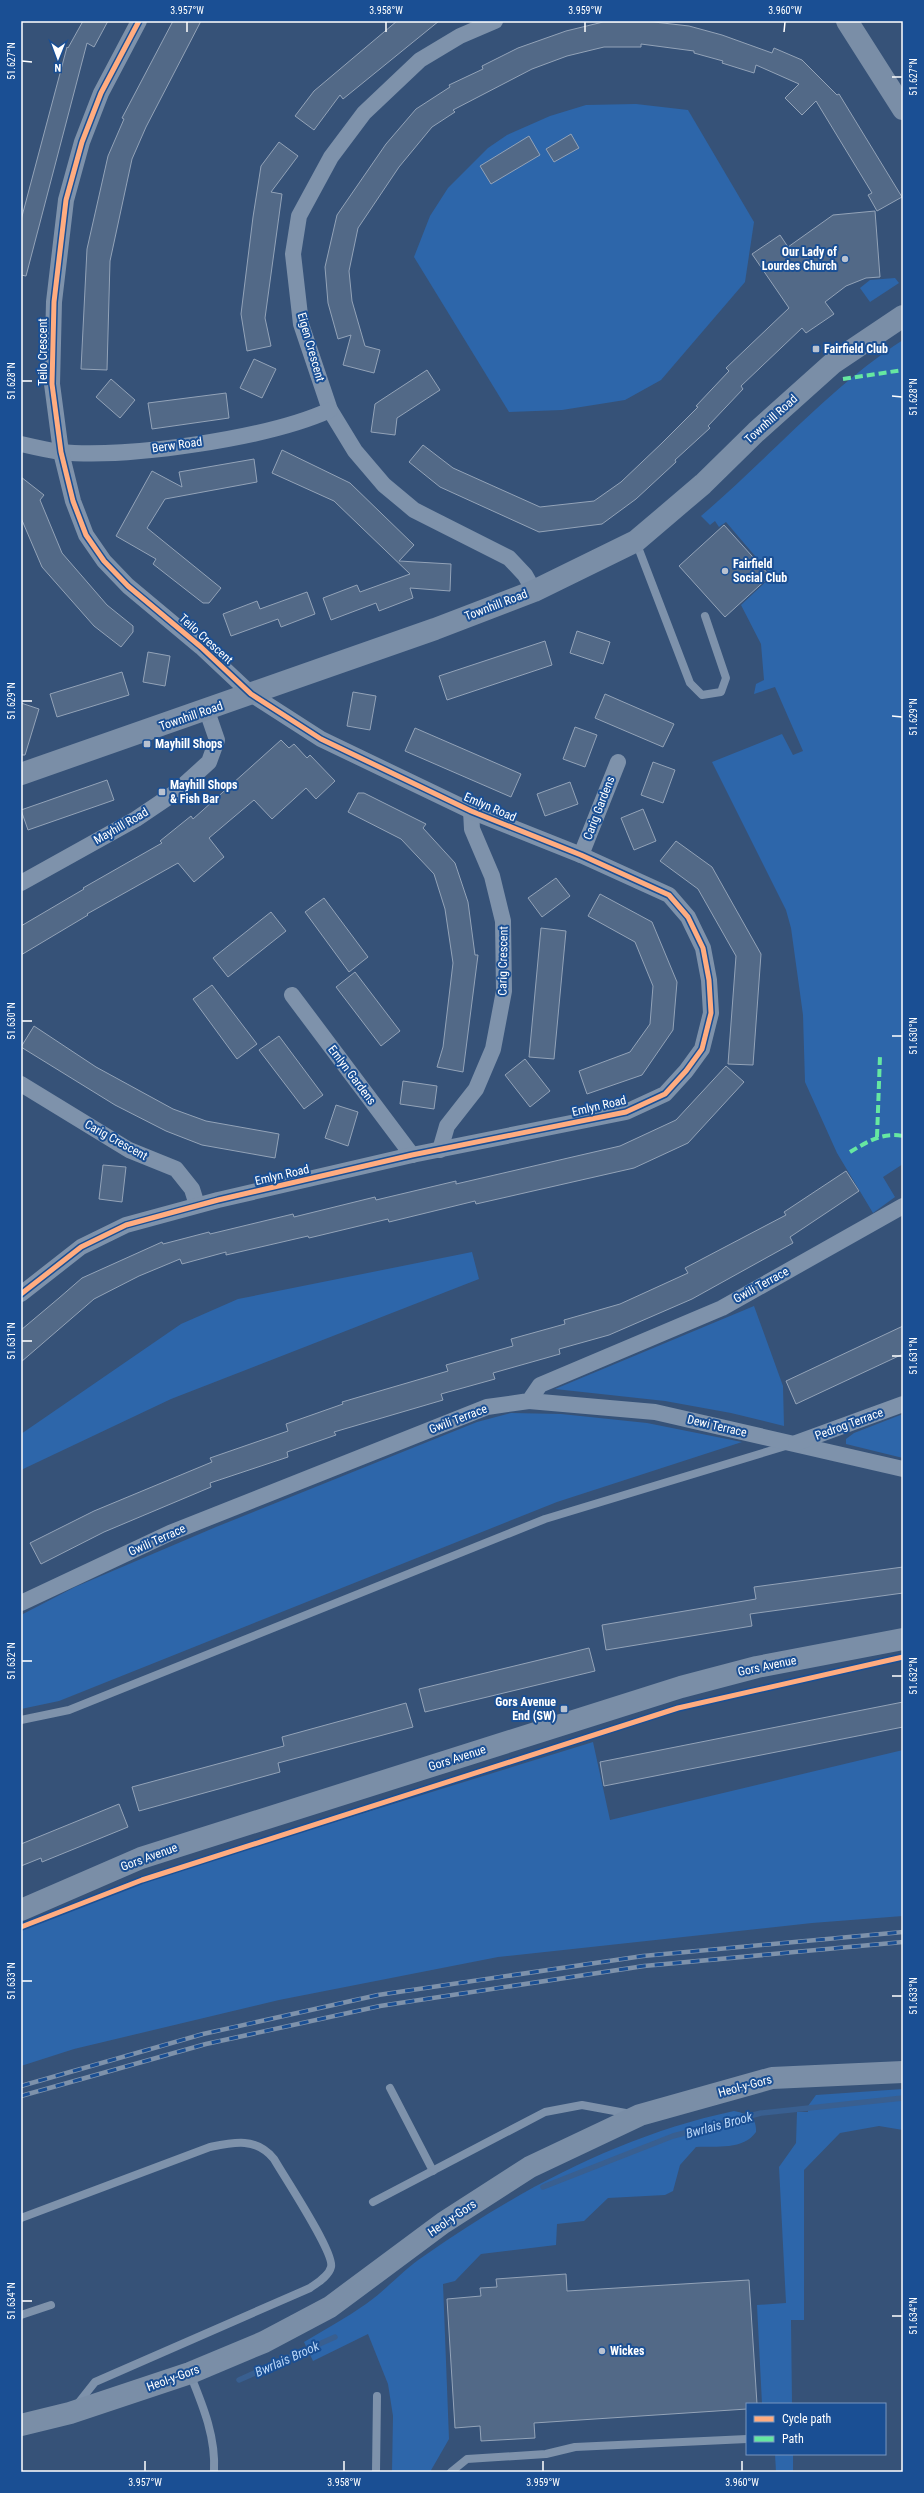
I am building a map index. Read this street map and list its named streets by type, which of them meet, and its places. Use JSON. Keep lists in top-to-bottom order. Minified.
{"streets":{"street":["Eigen Crescent","Teilo Crescent","Townhill Road","Berw Road","Emlyn Road","Carig Gardens","Mayhill Road","Carig Crescent","Emlyn Gardens","Gwili Terrace","Pedrog Terrace","Dewi Terrace","Gors Avenue","Heol-y-Gors"]},"crossings":[["Eigen Crescent","Townhill Road"],["Eigen Crescent","Berw Road"],["Teilo Crescent","Townhill Road"],["Teilo Crescent","Berw Road"],["Teilo Crescent","Emlyn Road"],["Townhill Road","Emlyn Road"],["Townhill Road","Mayhill Road"],["Emlyn Road","Carig Gardens"],["Emlyn Road","Carig Crescent"],["Emlyn Road","Emlyn Gardens"],["Gwili Terrace","Dewi Terrace"],["Pedrog Terrace","Dewi Terrace"]],"water":["Bwrlais Brook"],"places":{"other":["Our Lady of Lourdes Church","Fairfield Social Club","Wickes"],"transit":["Fairfield Club","Mayhill Shops","Mayhill Shops & Fish Bar","Gors Avenue End (SW)"]},"legend":["Cycle path","Path"],"north":"bottom","coordinates":["3.957°W","3.958°W","3.959°W","3.960°W","51.627°N","51.628°N","51.629°N","51.630°N","51.631°N","51.632°N","51.633°N","51.634°N"]}
